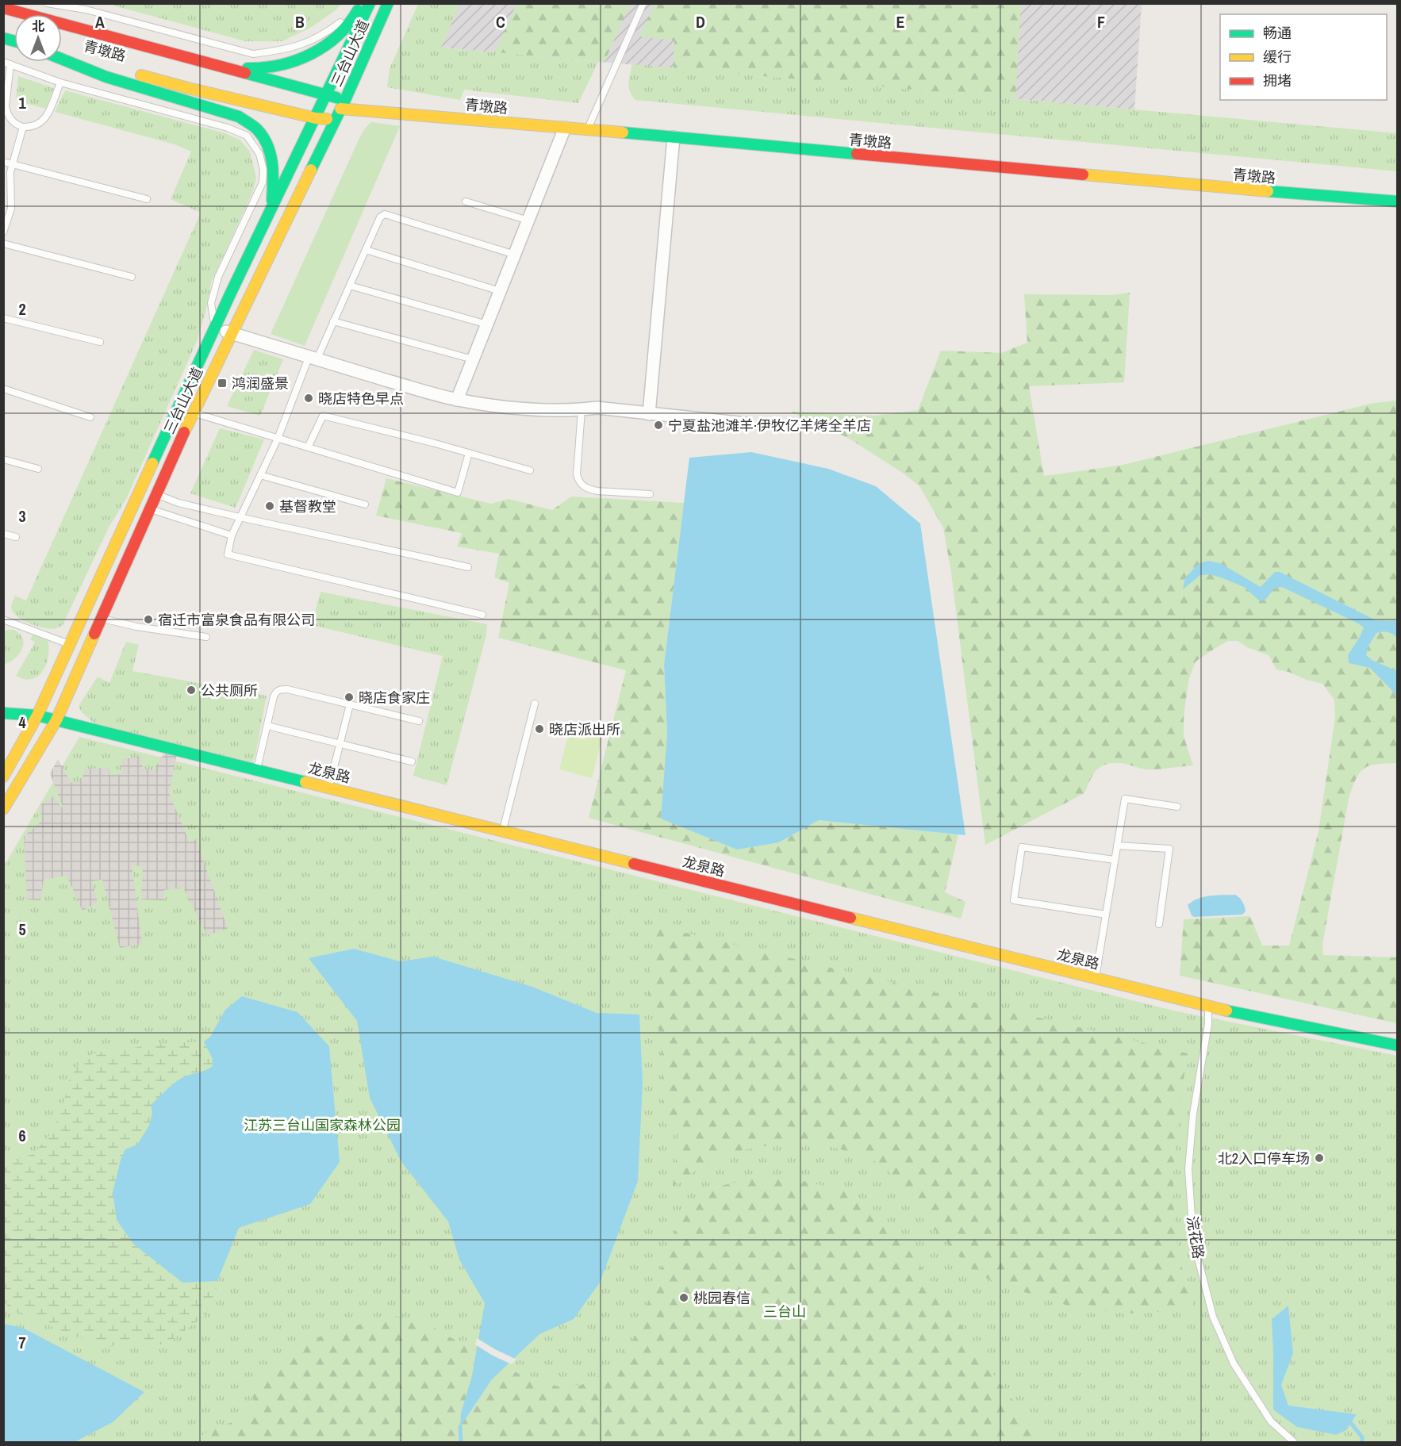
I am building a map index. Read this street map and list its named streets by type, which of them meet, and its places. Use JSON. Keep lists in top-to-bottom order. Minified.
{"streets":{"main road":["青墩路","三台山大道","龙泉路"],"lane":["浣花路"]},"crossings":[["青墩路","三台山大道"],["三台山大道","龙泉路"],["龙泉路","浣花路"]],"parks":["江苏三台山国家森林公园","三台山"],"places":{"transit":["鸿润盛景"],"other":["晓店特色早点","宁夏盐池滩羊·伊牧亿羊烤全羊店","基督教堂","宿迁市富泉食品有限公司","公共厕所","晓店食家庄","晓店派出所","北2入口停车场","桃园春信"]},"legend":["畅通","缓行","拥堵"],"north":"top","grid":{"columns":["A","B","C","D","E","F"],"rows":["1","2","3","4","5","6","7"]}}
